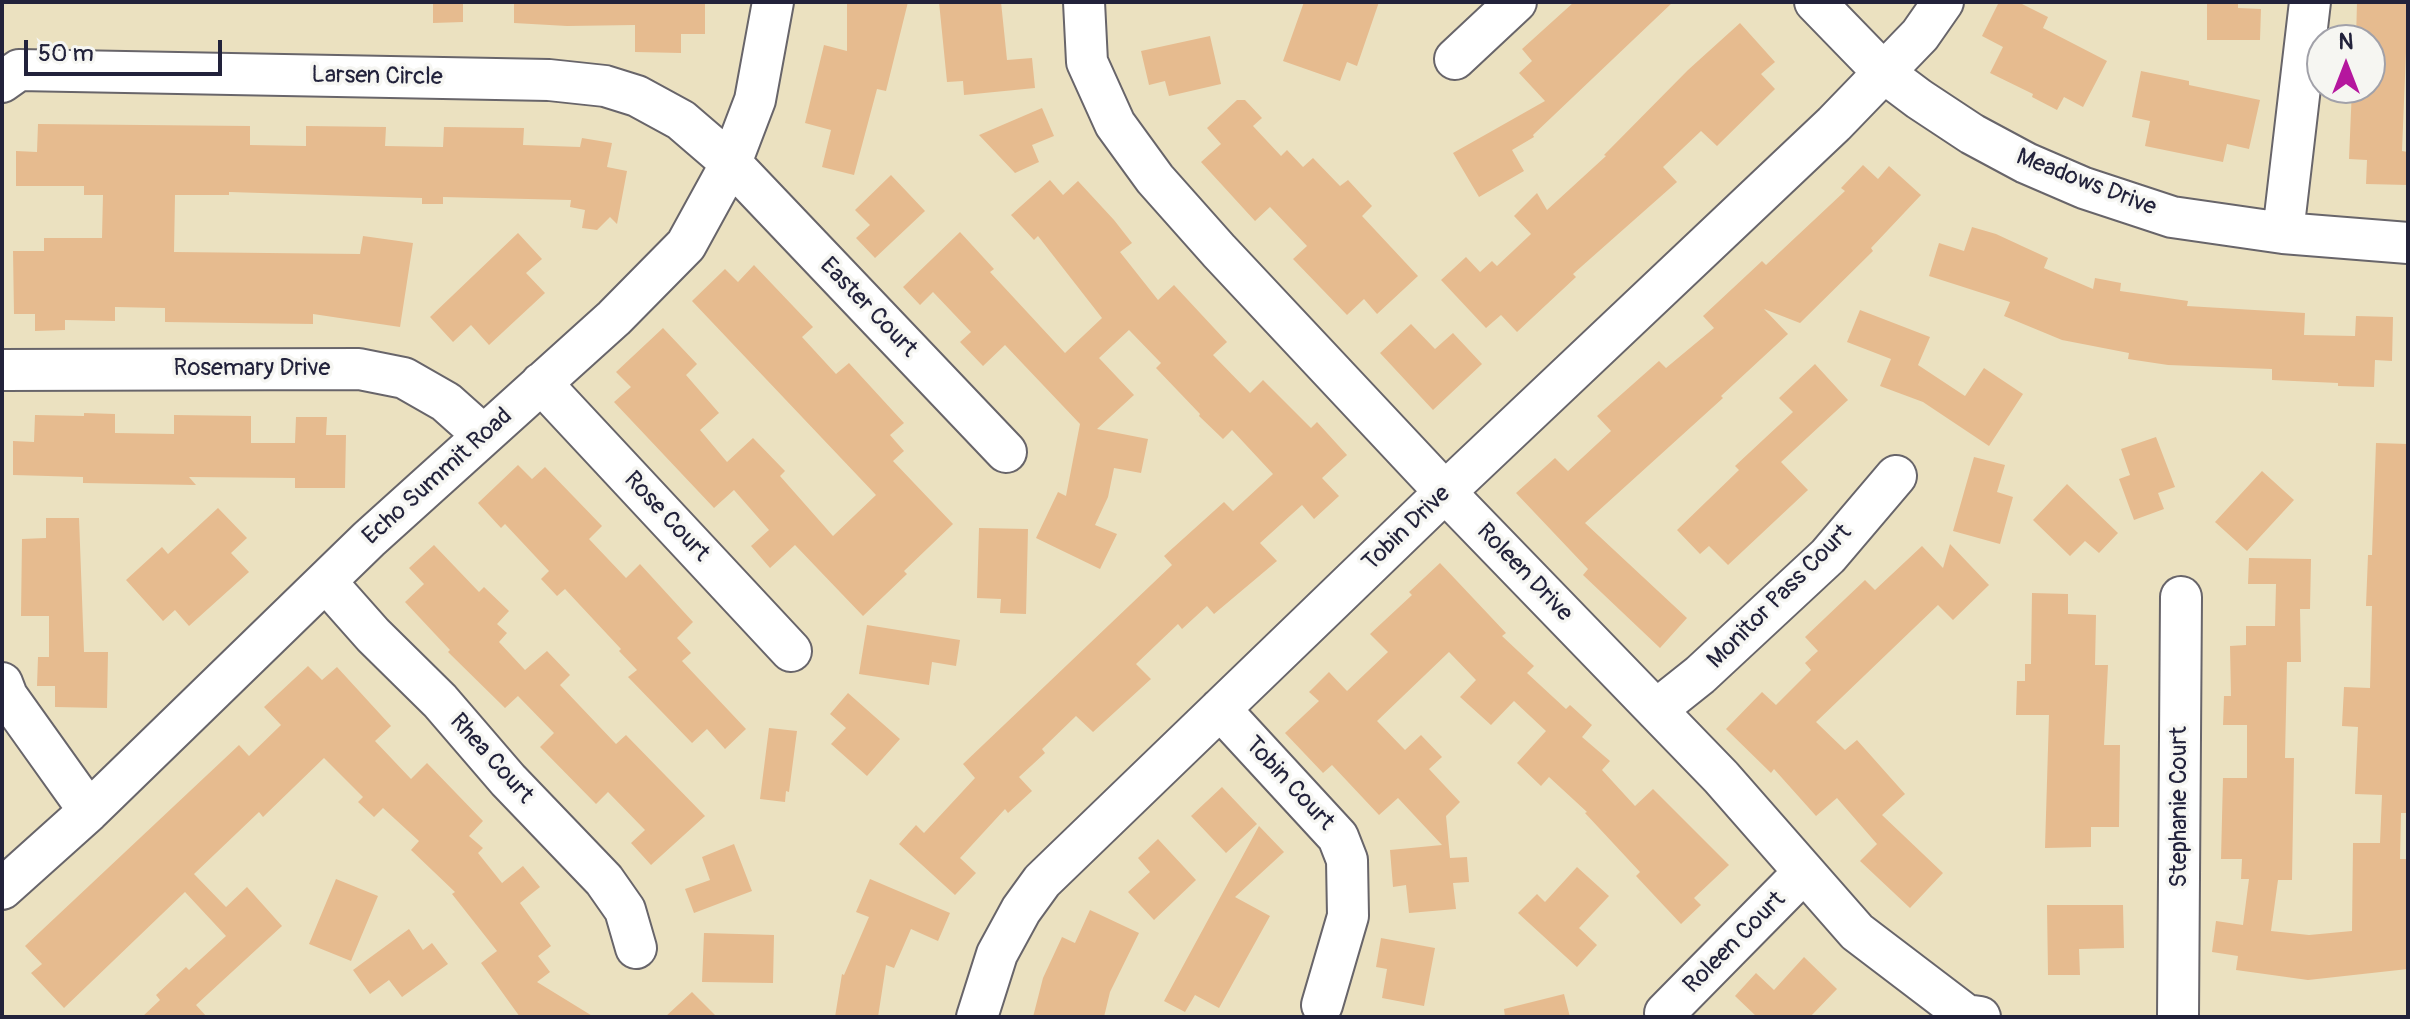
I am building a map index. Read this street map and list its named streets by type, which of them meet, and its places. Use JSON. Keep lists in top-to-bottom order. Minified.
{"streets":{"street":["Larsen Circle","Meadows Drive","Easter Court","Rosemary Drive","Echo Summit Road","Rose Court","Tobin Drive","Roleen Drive","Monitor Pass Court","Rhea Court","Tobin Court","Stephanie Court","Roleen Court"]},"crossings":[["Larsen Circle","Easter Court"],["Larsen Circle","Echo Summit Road"],["Meadows Drive","Tobin Drive"],["Easter Court","Echo Summit Road"],["Rosemary Drive","Echo Summit Road"],["Echo Summit Road","Rose Court"],["Echo Summit Road","Rhea Court"],["Tobin Drive","Roleen Drive"],["Tobin Drive","Tobin Court"],["Roleen Drive","Monitor Pass Court"],["Roleen Drive","Roleen Court"]],"scale_bar":"50 m","north":"top"}
